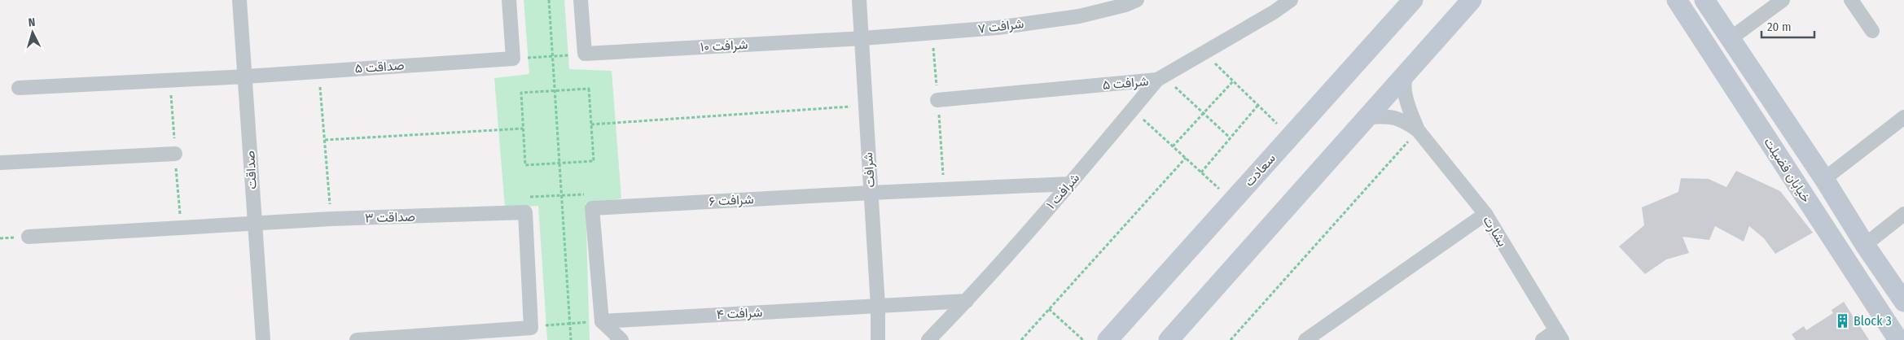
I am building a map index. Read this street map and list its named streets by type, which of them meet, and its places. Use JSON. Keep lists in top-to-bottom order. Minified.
{"streets":{"street":["شرافت ۷","شرافت ۱۰","صداقت ۵","شرافت ۵","صداقت","شرافت","سعادت","خیابان فضیلت","شرافت ۱","شرافت ۶","صداقت ۳","بشارت","شرافت ۴"]},"crossings":[["شرافت ۷","شرافت ۱۰"],["شرافت ۷","شرافت"],["شرافت ۱۰","شرافت"],["صداقت ۵","صداقت"],["شرافت ۵","شرافت ۱"],["صداقت","صداقت ۳"],["شرافت","شرافت ۶"],["شرافت","شرافت ۴"],["شرافت ۱","شرافت ۶"]],"places":{"building":["Block 3"]},"scale_bar":"20 m","north":"top"}
